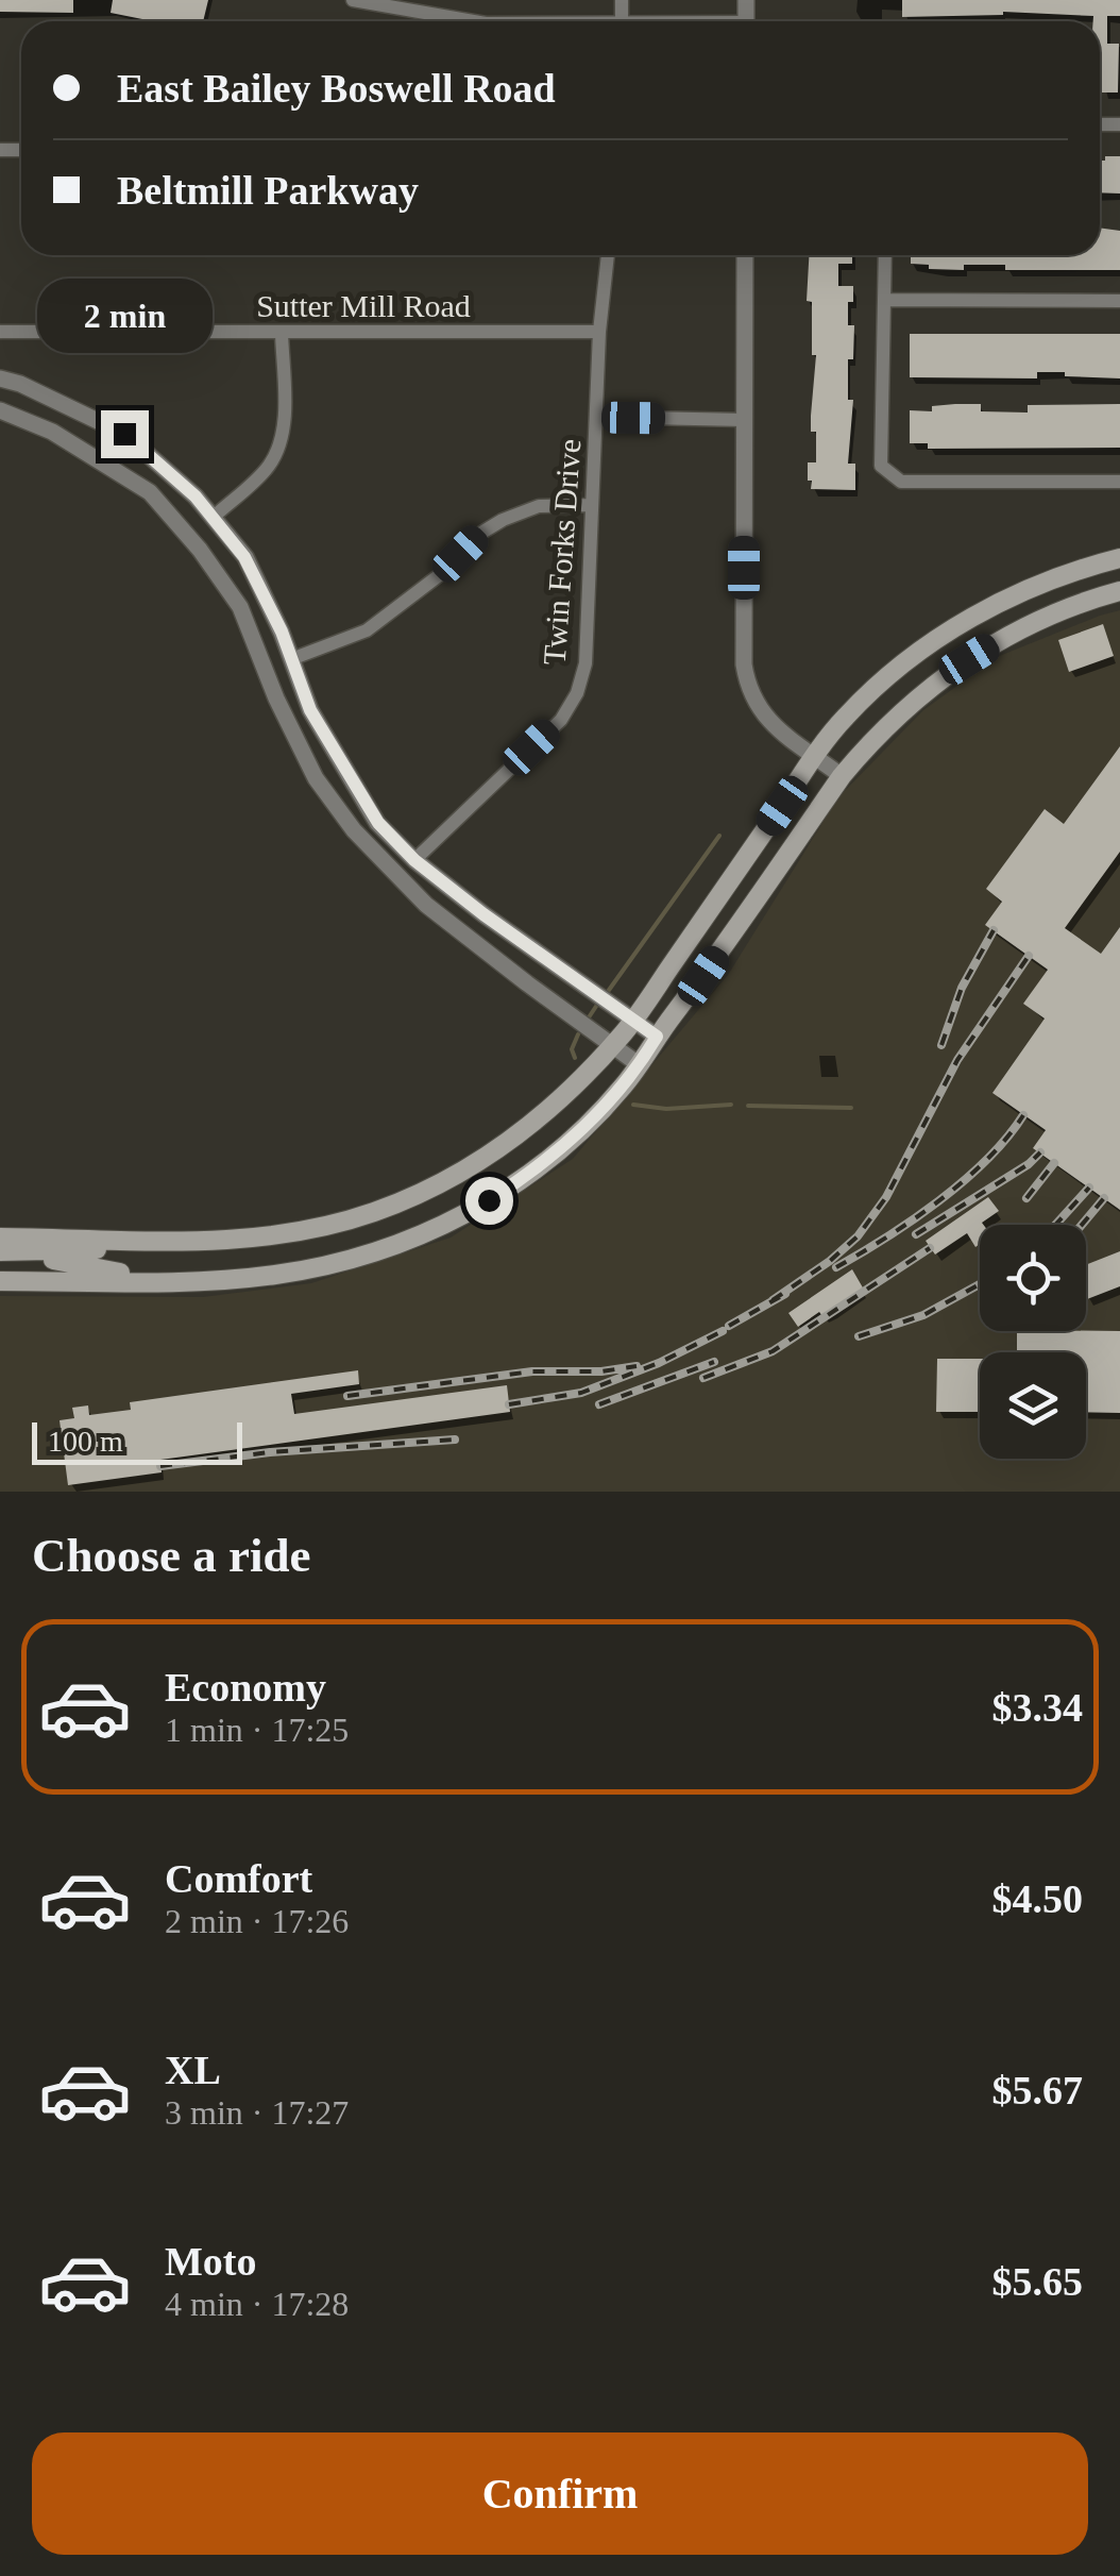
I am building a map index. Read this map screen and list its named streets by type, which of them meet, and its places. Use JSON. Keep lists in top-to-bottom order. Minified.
{"streets":{"street":["Sutter Mill Road","Twin Forks Drive"]},"crossings":[["Sutter Mill Road","Twin Forks Drive"]],"scale_bar":"100 m","page":{"banner":["East Bailey Boswell Road","Beltmill Parkway"],"bubble":"2 min","scale":"100 m","heading":"Choose a ride","list":[{"name":"Economy","note":"1 min · 17:25","value":"$3.34"},{"name":"Comfort","note":"2 min · 17:26","value":"$4.50"},{"name":"XL","note":"3 min · 17:27","value":"$5.67"},{"name":"Moto","note":"4 min · 17:28","value":"$5.65"}],"buttons":"Confirm"}}
